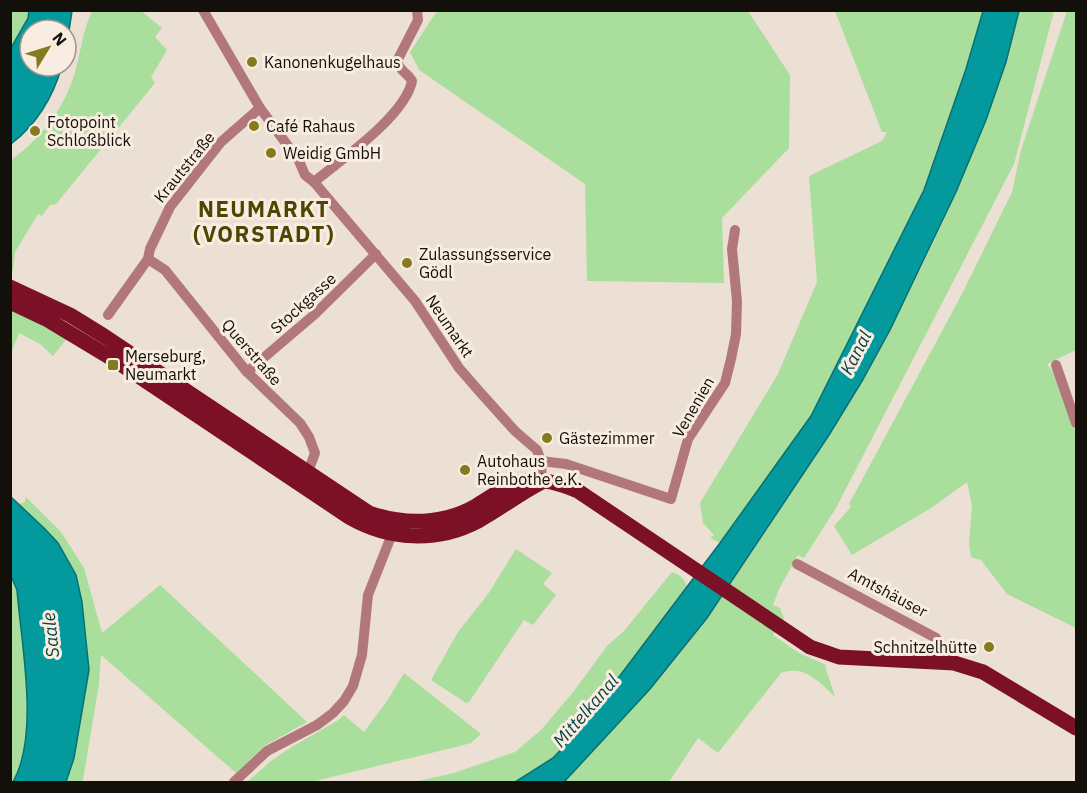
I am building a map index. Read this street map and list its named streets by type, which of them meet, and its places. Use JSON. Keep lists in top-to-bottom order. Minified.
{"streets":{"street":["Krautstraße","Stockgasse","Neumarkt","Querstraße","Venenien","Amtshäuser"]},"crossings":[["Krautstraße","Neumarkt"],["Krautstraße","Querstraße"],["Stockgasse","Neumarkt"],["Stockgasse","Querstraße"],["Neumarkt","Venenien"]],"districts":["NEUMARKT (VORSTADT)"],"water":["Kanal","Saale","Mittelkanal"],"places":{"other":["Kanonenkugelhaus","Café Rahaus","Fotopoint Schloßblick","Weidig GmbH","Zulassungsservice Gödl","Gästezimmer","Autohaus Reinbothe e.K.","Schnitzelhütte"],"transit":["Merseburg, Neumarkt"]},"north":"top right"}
